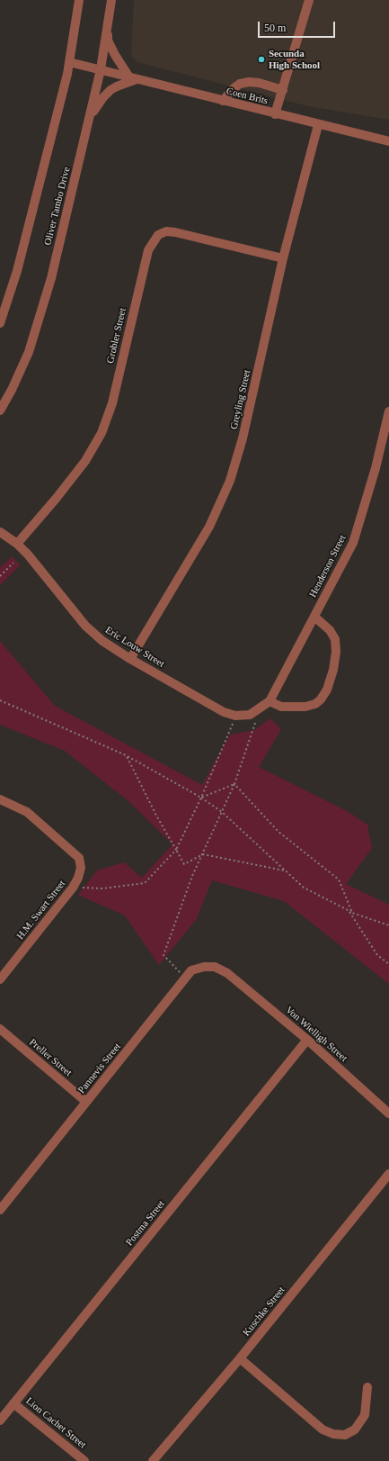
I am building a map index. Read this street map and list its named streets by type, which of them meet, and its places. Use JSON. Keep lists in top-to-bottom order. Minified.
{"streets":{"street":["Coen Brits","Oliver Tambo Drive","Grobler Street","Greyling Street","Henderson Street","Eric Louw Street","H.M. Swart Street","Von Wielligh Street","Preller Street","Pannevis Street","Postma Street","Kuschke Street","Lion Cachet Street"]},"crossings":[["Coen Brits","Oliver Tambo Drive"],["Coen Brits","Greyling Street"],["Grobler Street","Greyling Street"],["Grobler Street","Eric Louw Street"],["Greyling Street","Eric Louw Street"],["Henderson Street","Eric Louw Street"],["Von Wielligh Street","Pannevis Street"],["Von Wielligh Street","Postma Street"],["Preller Street","Pannevis Street"],["Postma Street","Lion Cachet Street"]],"places":["Secunda High School"],"scale_bar":"50 m"}
